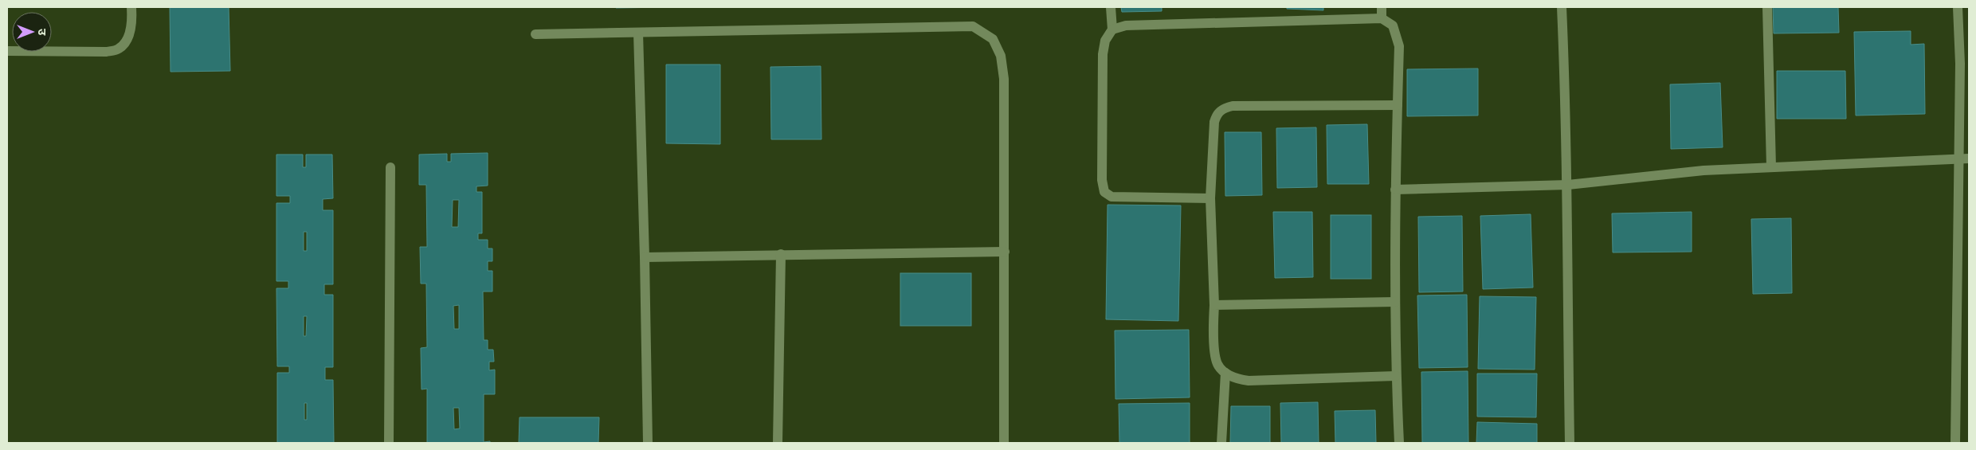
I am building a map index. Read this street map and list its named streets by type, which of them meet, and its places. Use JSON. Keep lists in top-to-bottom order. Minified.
{"north":"right"}
